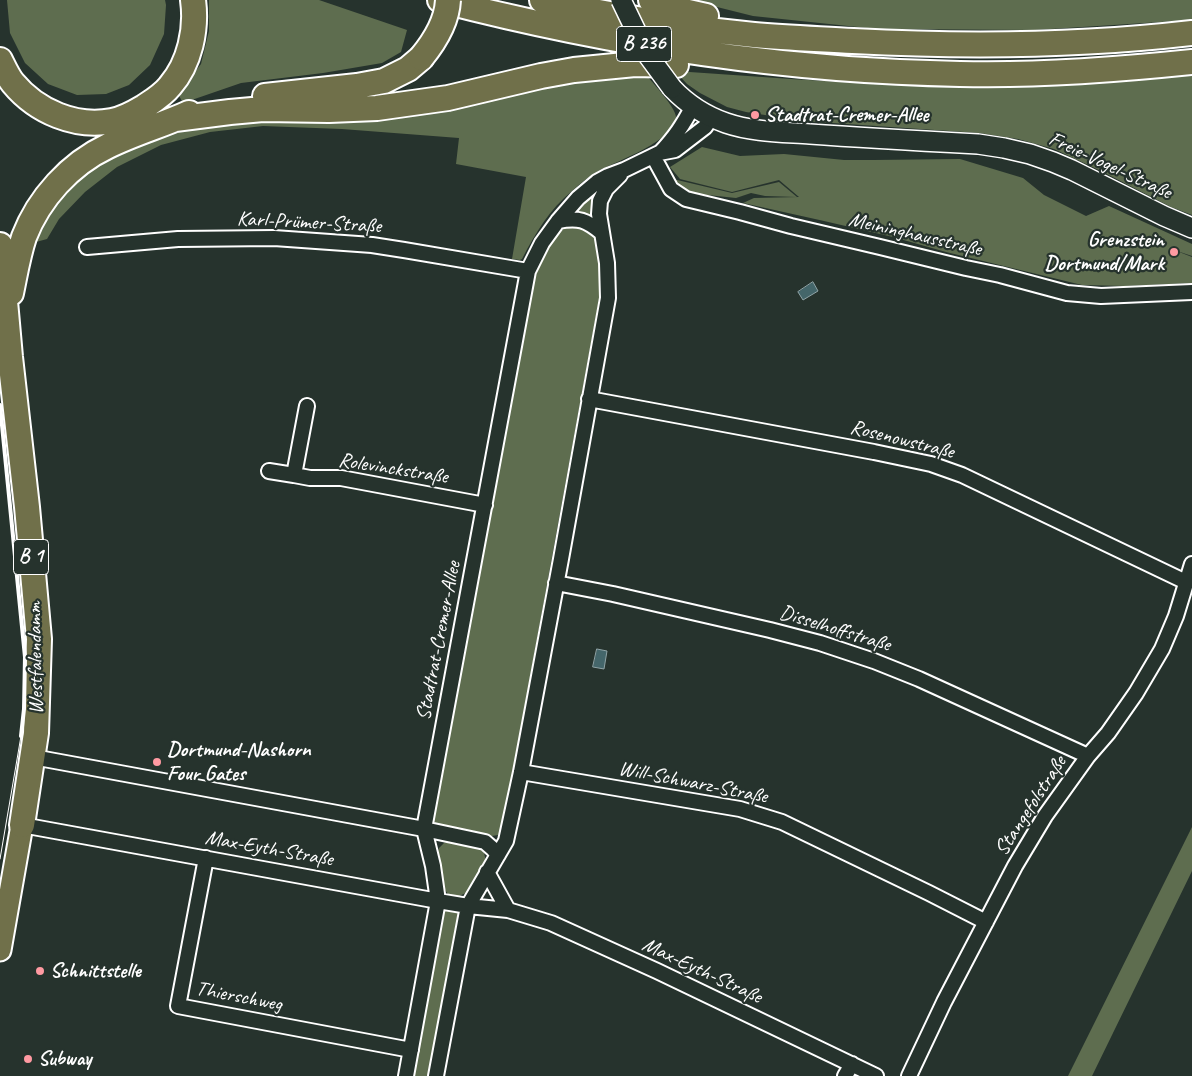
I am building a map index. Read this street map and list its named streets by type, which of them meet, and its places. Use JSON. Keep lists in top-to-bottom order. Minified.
{"streets":{"highway":["B 236","B 1","Westfalendamm"],"street":["Freie-Vogel-Straße","Karl-Prümer-Straße","Meininghausstraße","Rosenowstraße","Rolevinckstraße","Disselhoffstraße","Stadtrat-Cremer-Allee","Will-Schwarz-Straße","Stangefolstraße","Max-Eyth-Straße","Thierschweg"]},"crossings":[["Freie-Vogel-Straße","Stadtrat-Cremer-Allee"],["Karl-Prümer-Straße","Stadtrat-Cremer-Allee"],["Meininghausstraße","Stadtrat-Cremer-Allee"],["Rosenowstraße","Stadtrat-Cremer-Allee"],["Rosenowstraße","Stangefolstraße"],["Rolevinckstraße","Stadtrat-Cremer-Allee"],["Disselhoffstraße","Stadtrat-Cremer-Allee"],["Disselhoffstraße","Stangefolstraße"],["Stadtrat-Cremer-Allee","Will-Schwarz-Straße"],["Stadtrat-Cremer-Allee","Max-Eyth-Straße"],["Stadtrat-Cremer-Allee","Thierschweg"],["Westfalendamm","Max-Eyth-Straße"],["Will-Schwarz-Straße","Stangefolstraße"],["Max-Eyth-Straße","Thierschweg"]],"places":["Stadtrat-Cremer-Allee","Grenzstein Dortmund/Mark","Dortmund-Nashorn Four Gates","Schnittstelle","Subway"]}
